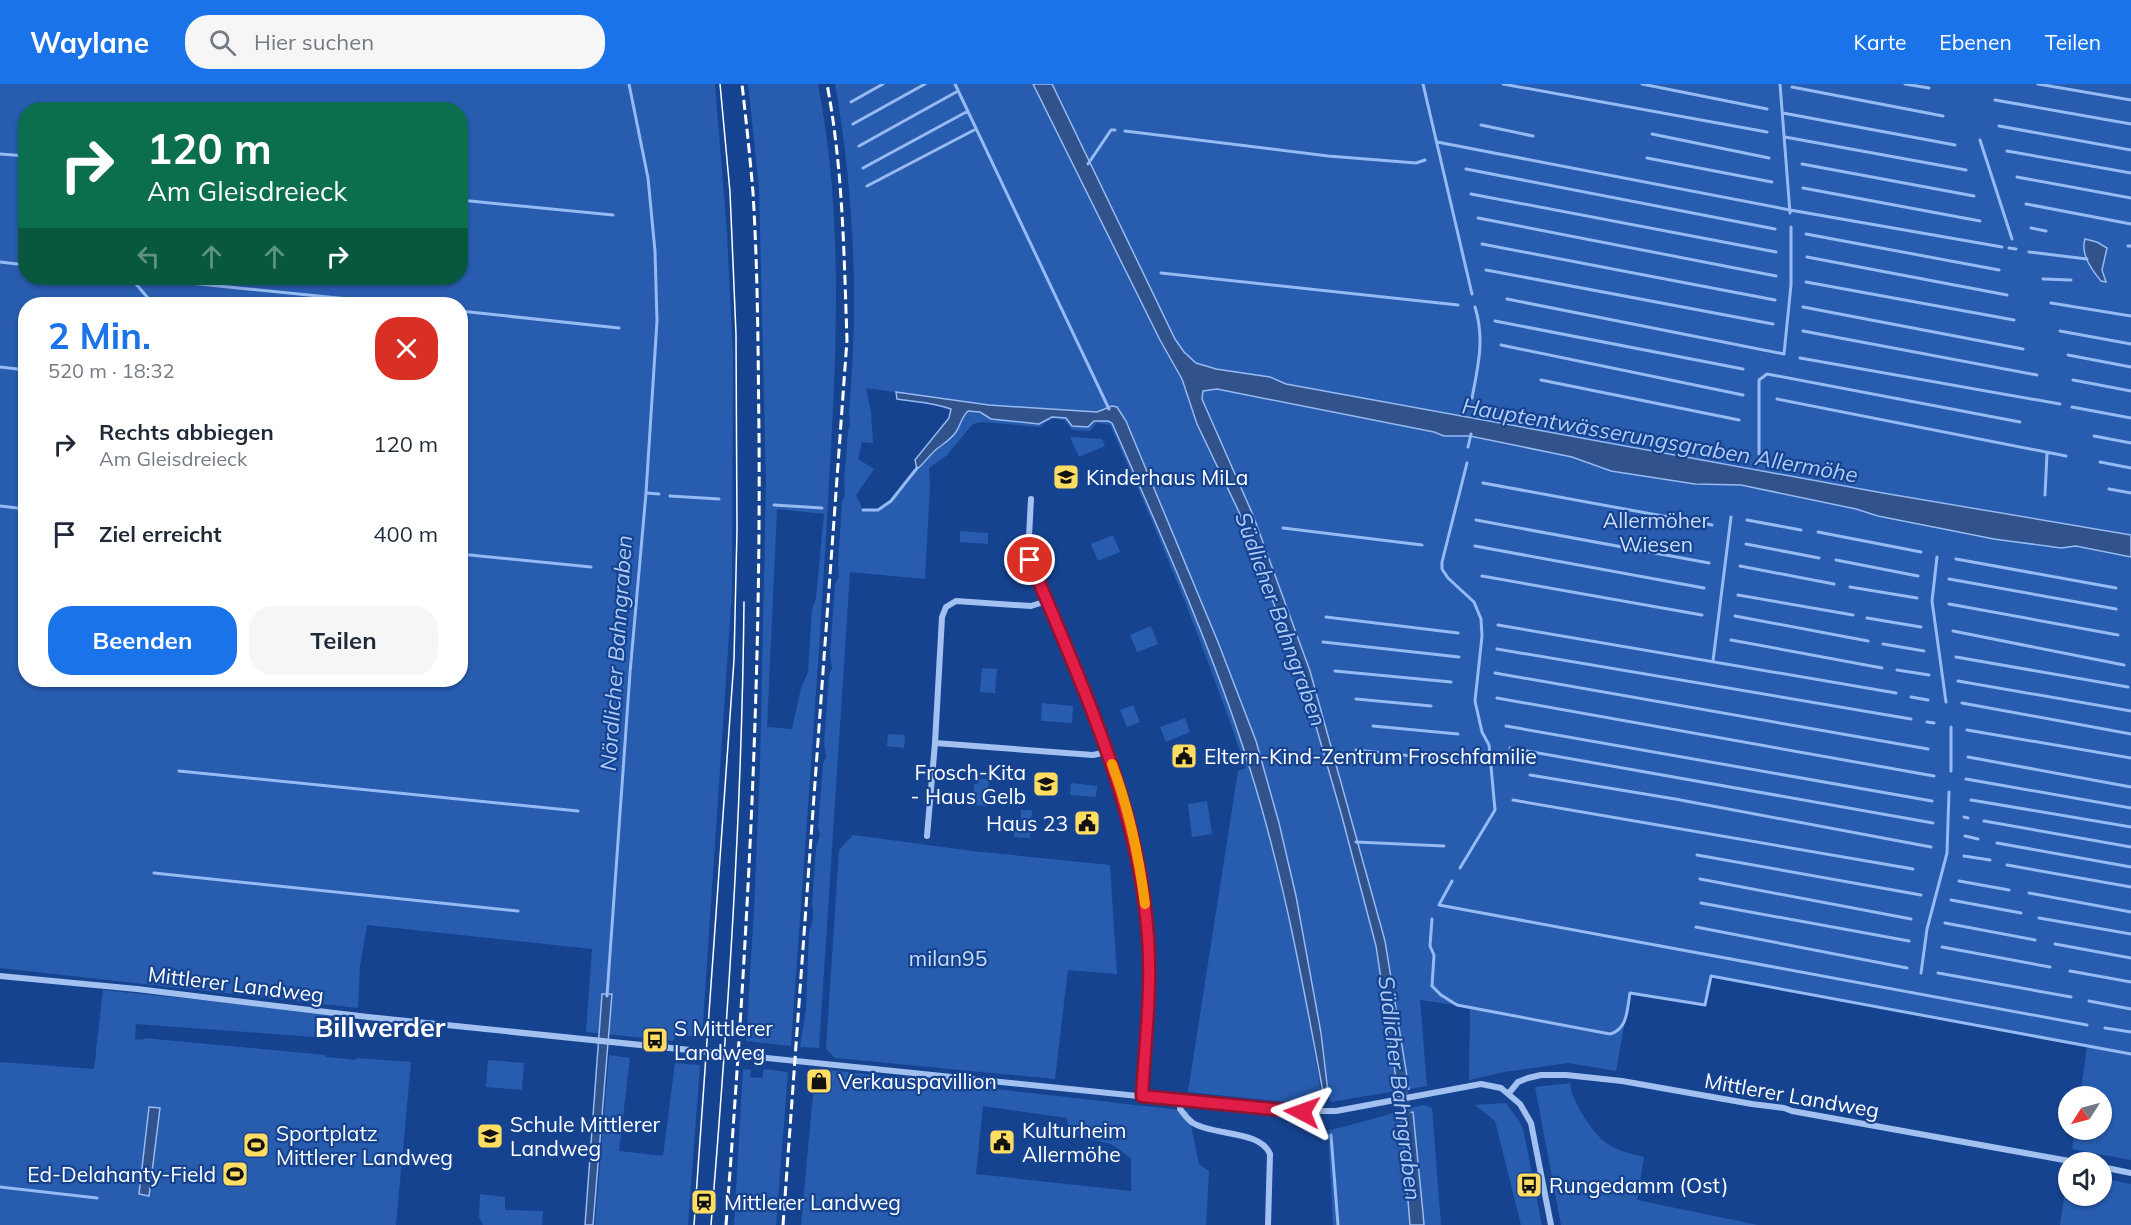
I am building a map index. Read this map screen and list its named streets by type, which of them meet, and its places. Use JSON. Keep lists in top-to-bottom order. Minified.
{"streets":{"street":["Mittlerer Landweg"]},"districts":["Billwerder"],"water":["Hauptentwässerungsgraben Allermöhe","Südlicher Bahngraben","Nördlicher Bahngraben"],"parks":["Allermöher Wiesen","milan95"],"places":{"school or university":["Kinderhaus MiLa","Frosch-Kita - Haus Gelb","Schule Mittlerer Landweg"],"public building":["Eltern-Kind-Zentrum Froschfamilie","Haus 23","Kulturheim Allermöhe"],"bus stop":["S Mittlerer Landweg","Rungedamm (Ost)"],"shop":["Verkauspavillion"],"sports":["Sportplatz Mittlerer Landweg","Ed-Delahanty-Field"],"station":["Mittlerer Landweg"]},"north":"bottom left","page":{"header":"Waylane","search":"Hier suchen","nav":["Karte","Ebenen","Teilen"],"turn":["120 m","Am Gleisdreieck"],"heading":["2 Min.","520 m · 18:32"],"list":[{"name":"Rechts abbiegen","note":"Am Gleisdreieck","value":"120 m"},{"name":"Ziel erreicht","value":"400 m"}],"buttons":["Beenden","Teilen"]}}
